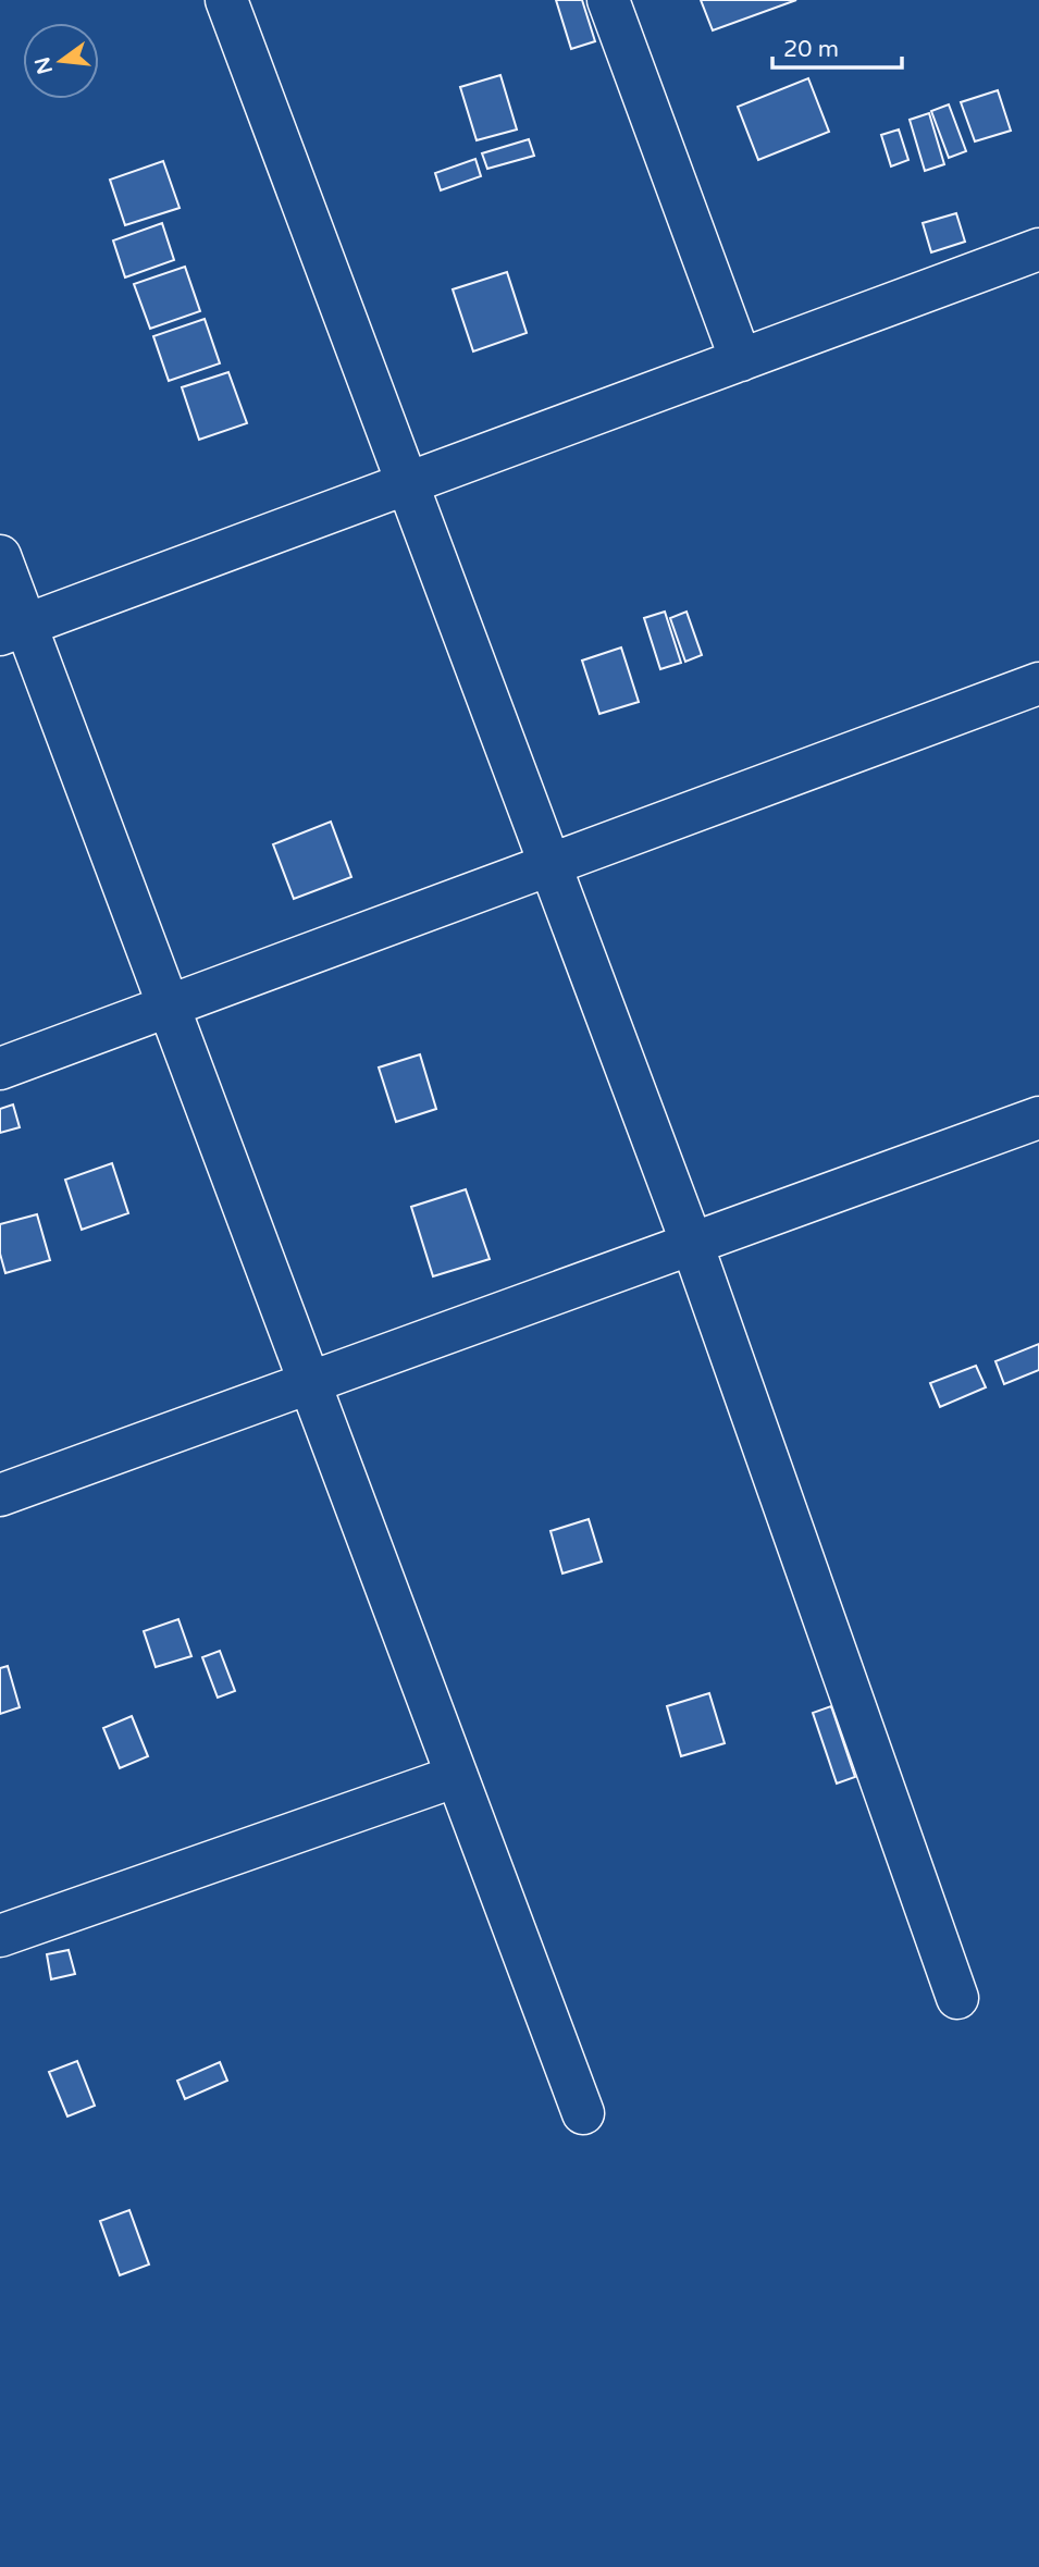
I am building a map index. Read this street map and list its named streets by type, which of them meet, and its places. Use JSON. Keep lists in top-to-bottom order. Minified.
{"scale_bar":"20 m","north":"left"}
